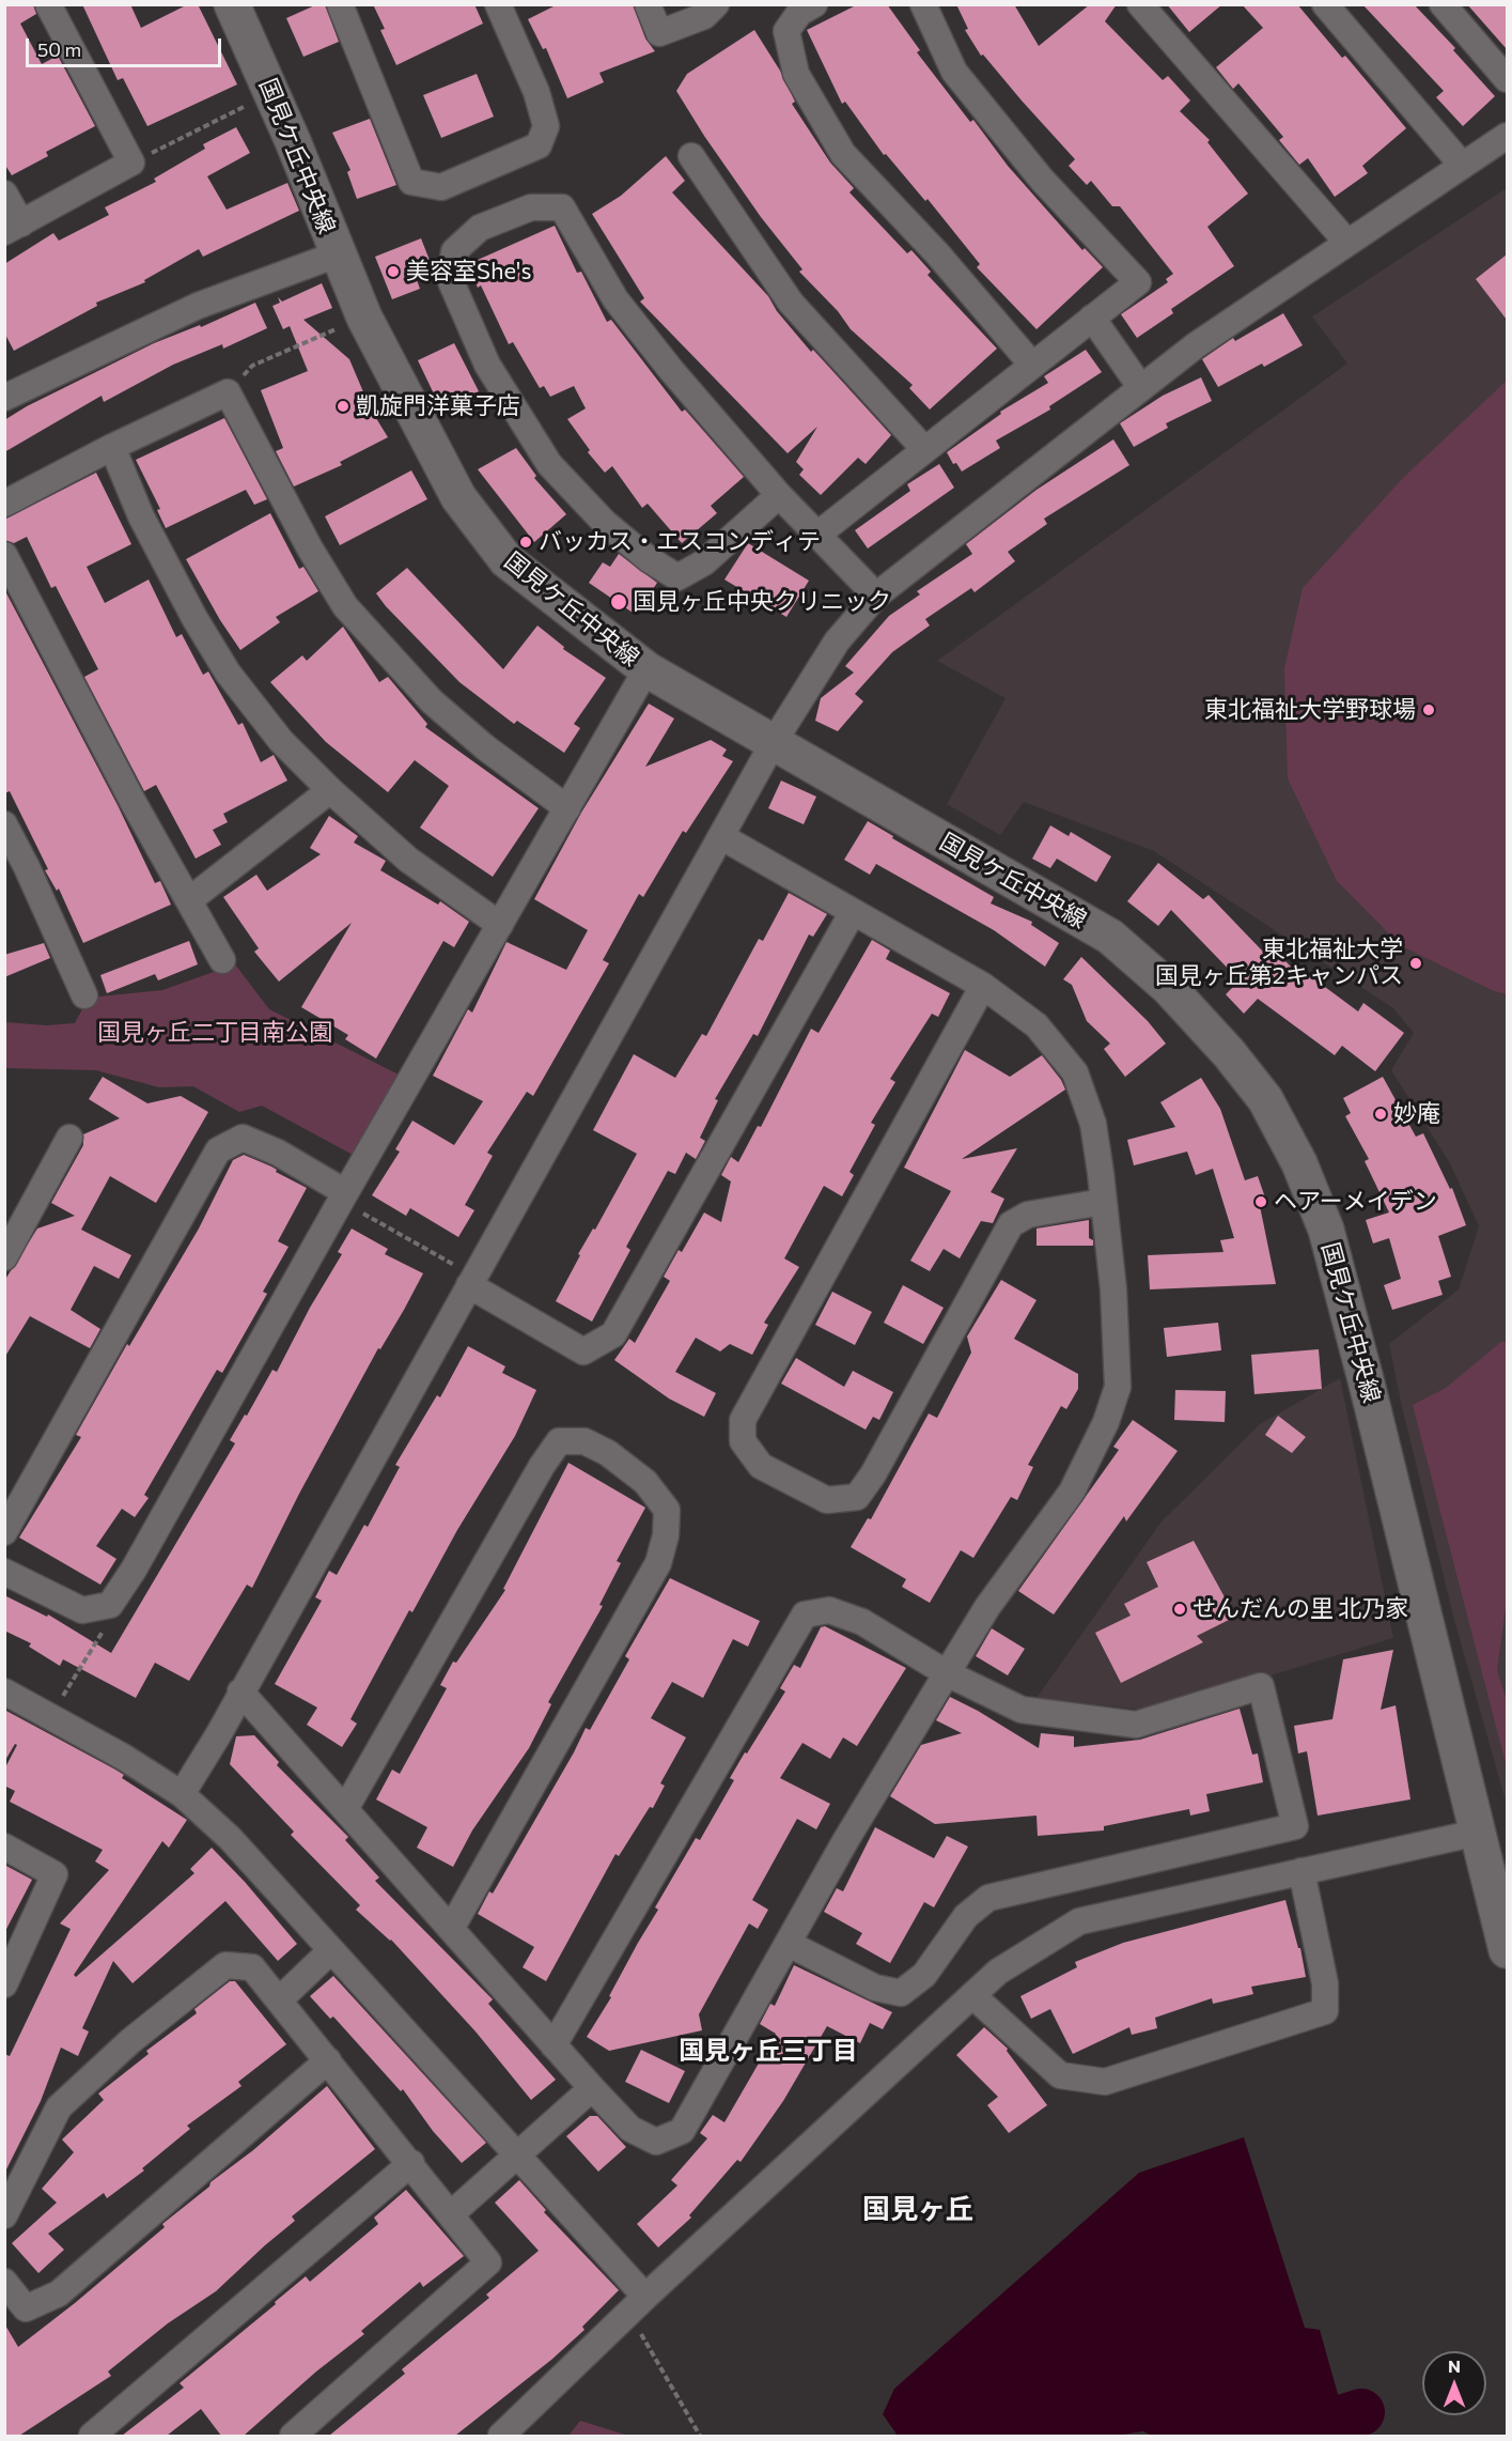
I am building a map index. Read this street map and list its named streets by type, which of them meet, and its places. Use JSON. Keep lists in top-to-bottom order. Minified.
{"streets":{"street":["国見ケ丘中央線"]},"districts":["国見ヶ丘三丁目","国見ヶ丘"],"parks":["国見ヶ丘二丁目南公園"],"places":["美容室She's","凱旋門洋菓子店","バッカス・エスコンディテ","国見ヶ丘中央クリニック","東北福祉大学野球場","東北福祉大学 国見ヶ丘第2キャンパス","妙庵","ヘアーメイデン","せんだんの里 北乃家"],"scale_bar":"50 m","north":"top"}
